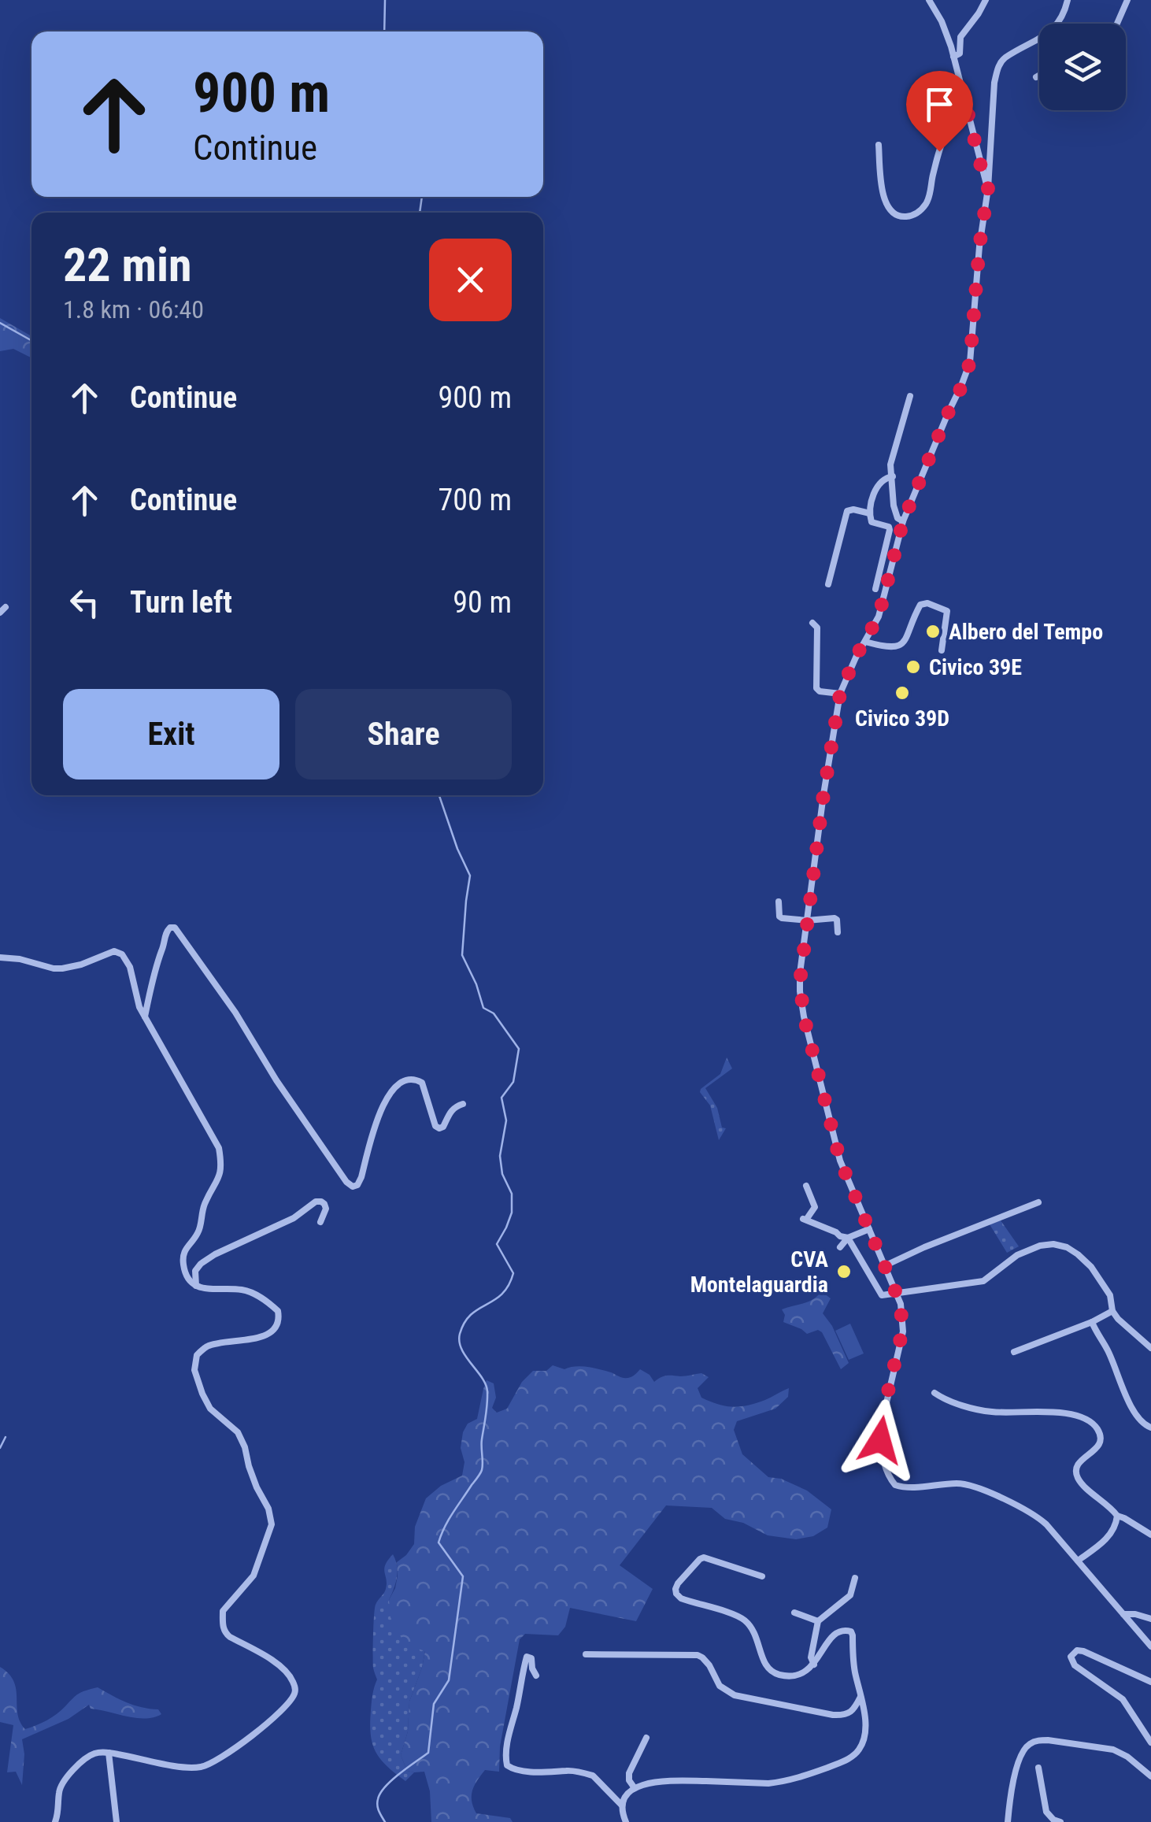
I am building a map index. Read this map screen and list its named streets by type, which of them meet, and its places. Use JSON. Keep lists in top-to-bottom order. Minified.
{"places":["Albero del Tempo","Civico 39E","Civico 39D","CVA Montelaguardia"],"page":{"turn":["900 m","Continue"],"heading":["22 min","1.8 km · 06:40"],"list":[{"name":"Continue","value":"900 m"},{"name":"Continue","value":"700 m"},{"name":"Turn left","value":"90 m"}],"buttons":["Exit","Share"]}}
